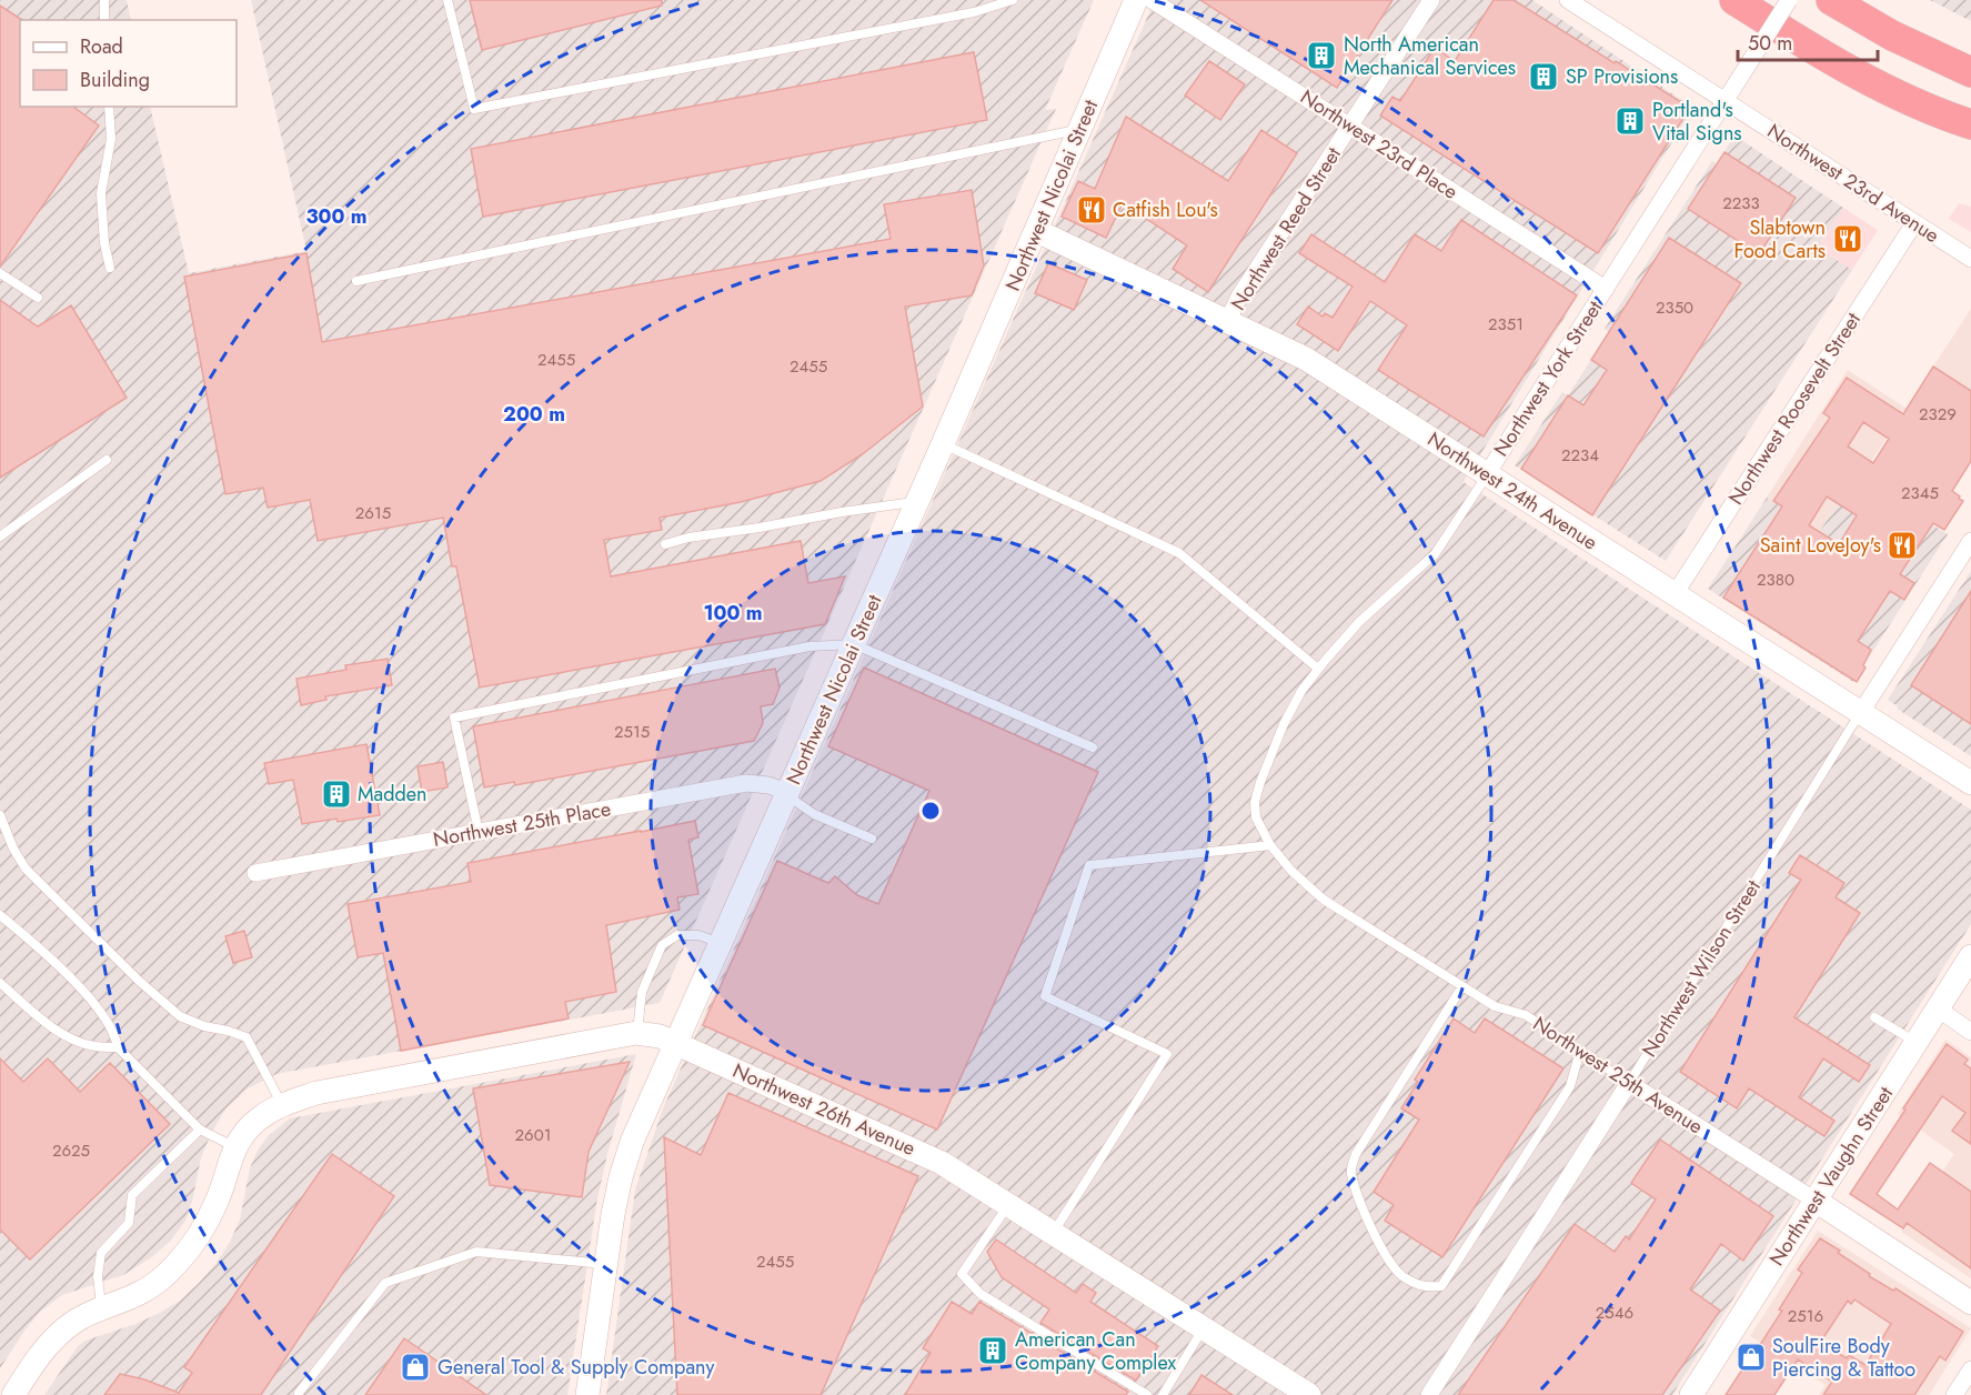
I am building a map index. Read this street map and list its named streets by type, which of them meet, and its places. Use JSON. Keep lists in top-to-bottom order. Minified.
{"streets":{"street":["Northwest 23rd Place","Northwest 23rd Avenue","Northwest Nicolai Street","Northwest Reed Street","Northwest York Street","Northwest Roosevelt Street","Northwest 24th Avenue","Northwest 25th Place","Northwest Wilson Street","Northwest 25th Avenue","Northwest 26th Avenue","Northwest Vaughn Street"]},"crossings":[["Northwest 23rd Place","Northwest Reed Street"],["Northwest 23rd Place","Northwest York Street"],["Northwest 23rd Avenue","Northwest York Street"],["Northwest 23rd Avenue","Northwest Roosevelt Street"],["Northwest Nicolai Street","Northwest 24th Avenue"],["Northwest Nicolai Street","Northwest 25th Place"],["Northwest Nicolai Street","Northwest 26th Avenue"],["Northwest Reed Street","Northwest 24th Avenue"],["Northwest York Street","Northwest 24th Avenue"],["Northwest York Street","Northwest 25th Avenue"],["Northwest Roosevelt Street","Northwest 24th Avenue"],["Northwest 24th Avenue","Northwest Wilson Street"],["Northwest Wilson Street","Northwest 25th Avenue"],["Northwest 25th Avenue","Northwest Vaughn Street"]],"places":{"building":["North American Mechanical Services","SP Provisions","Portland's Vital Signs","Madden","American Can Company Complex"],"restaurant":["Catfish Lou's","Slabtown Food Carts","Saint LoveJoy's"],"shop":["SoulFire Body Piercing & Tattoo","General Tool & Supply Company"]},"house_numbers":["2233","2350","2351","2455","2455","2329","2234","2345","2615","2380","2515","2601","2625","2455","2546","2516"],"legend":["Road","Building"],"scale_bar":"50 m","rings":["300 m","200 m","100 m"]}
